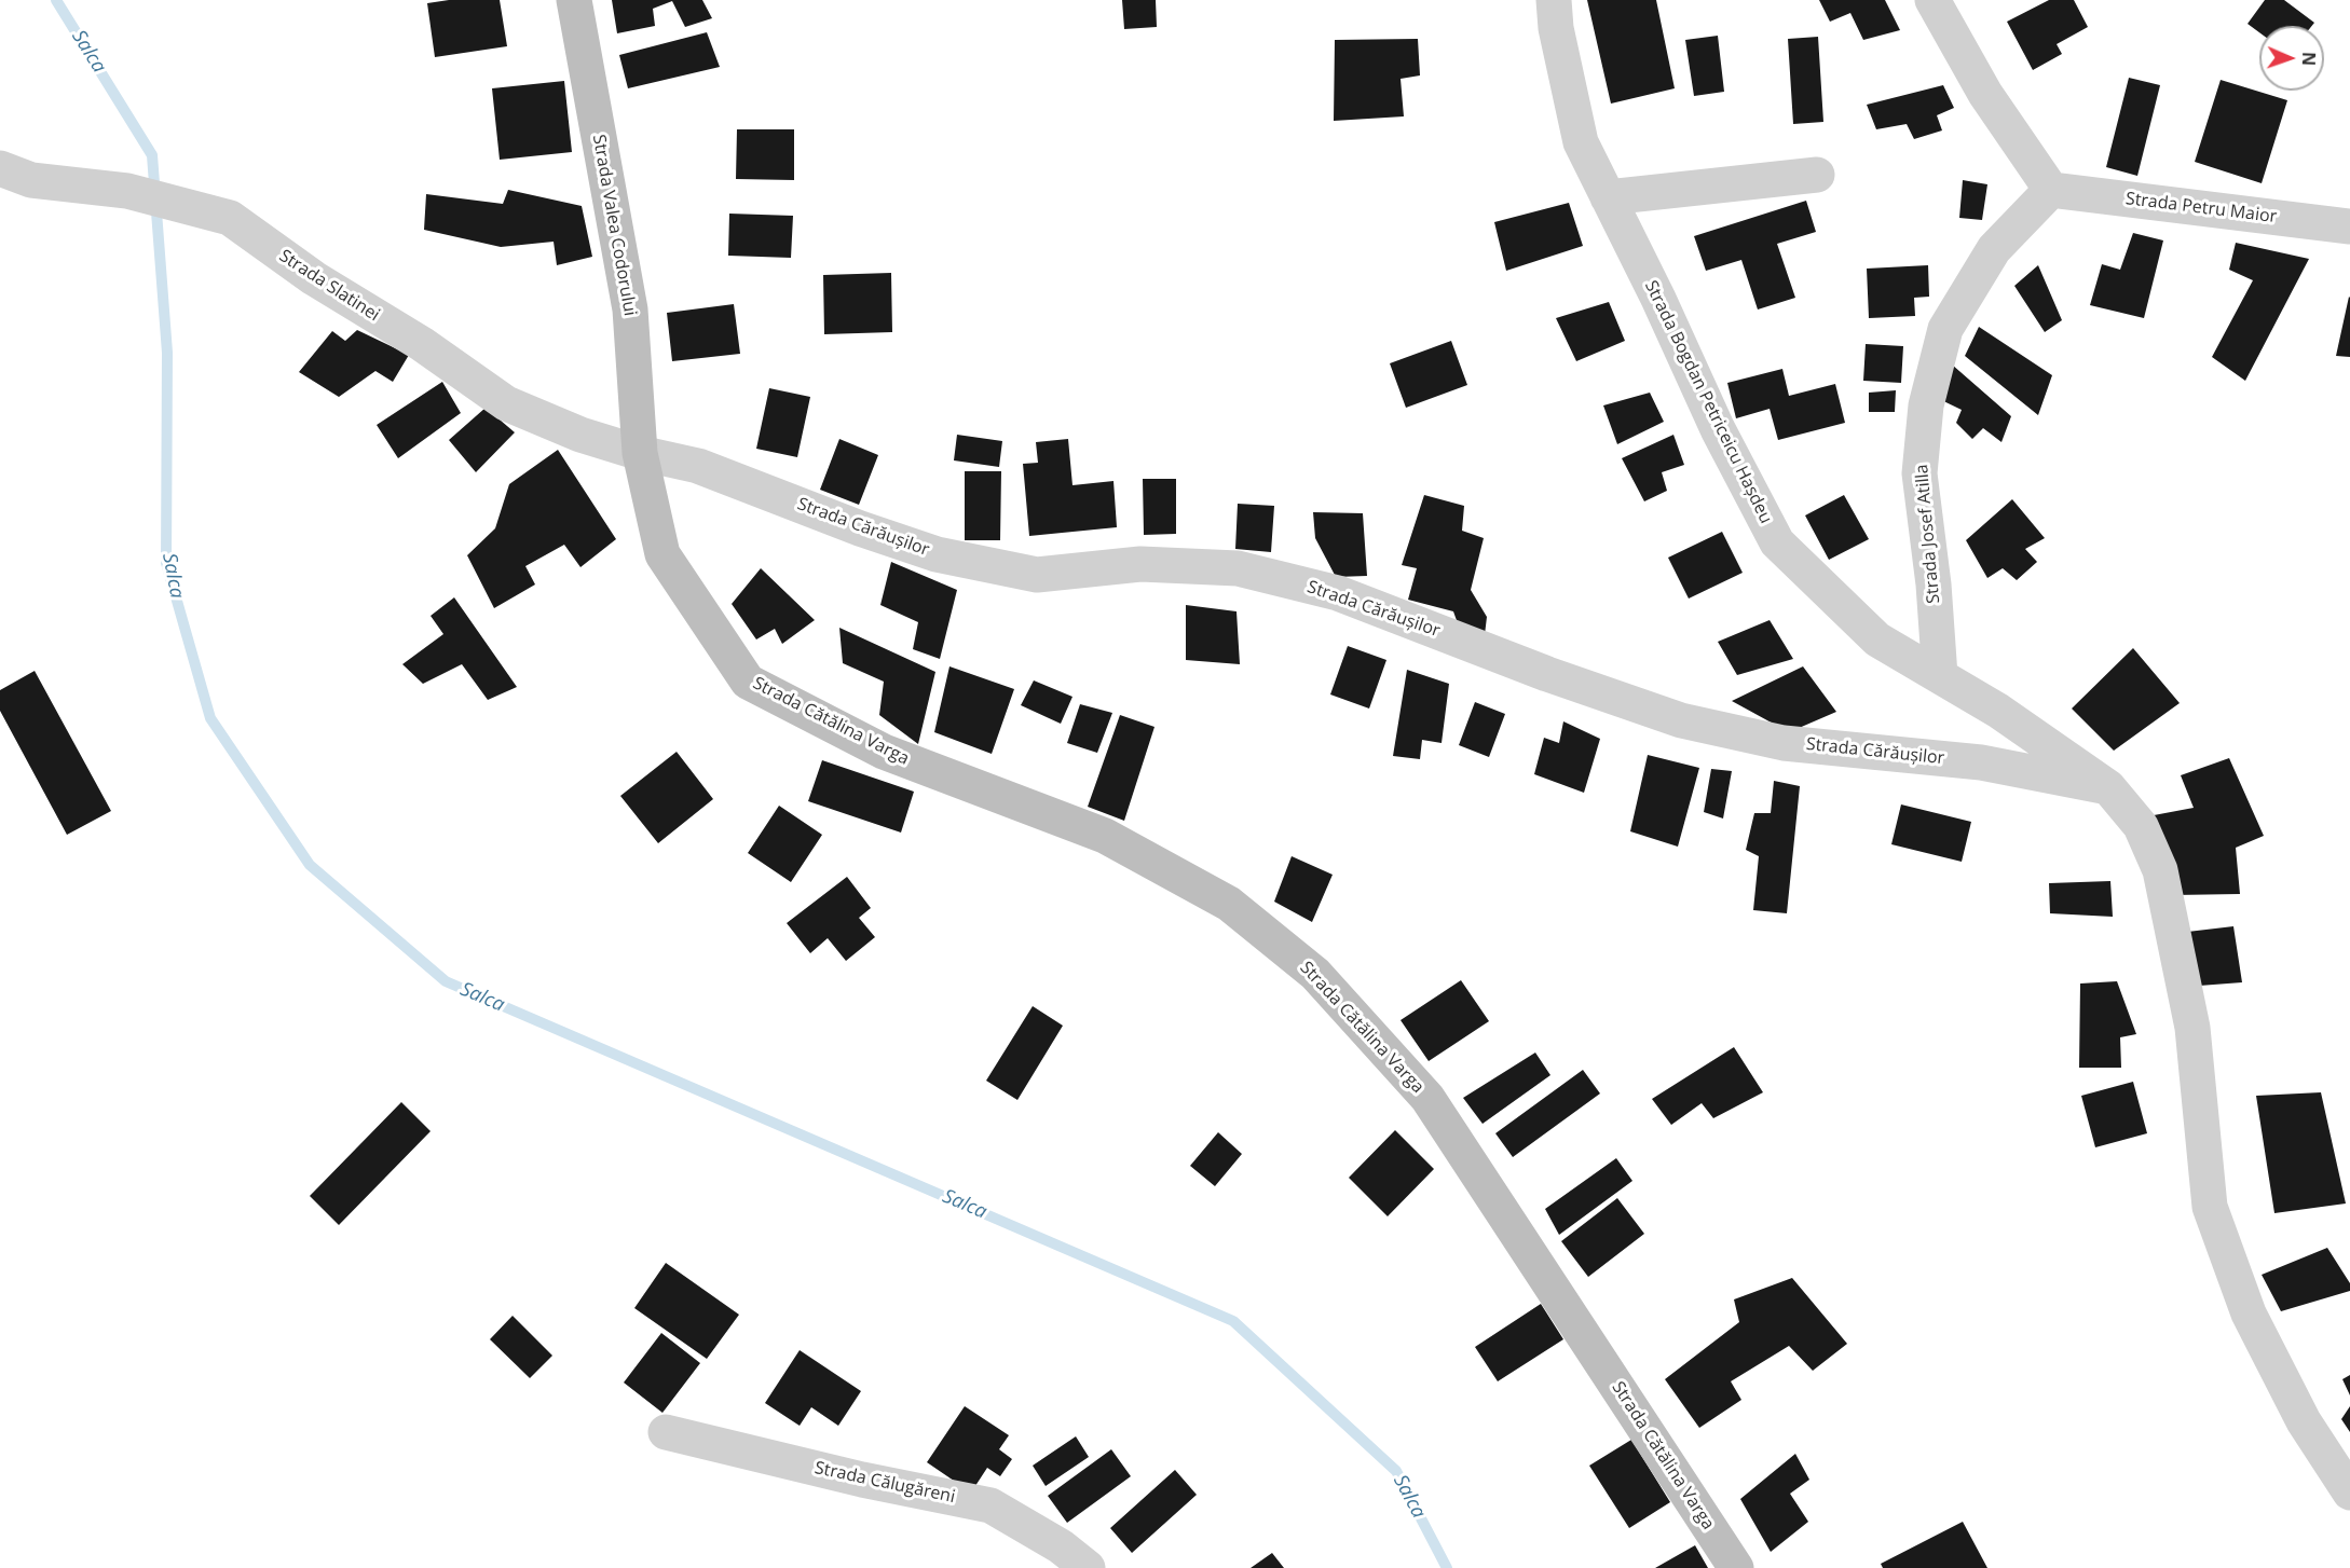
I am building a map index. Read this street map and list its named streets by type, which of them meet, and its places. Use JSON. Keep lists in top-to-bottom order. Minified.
{"streets":{"main road":["Strada Valea Codorului","Strada Cătălina Varga"],"street":["Strada Petru Maior","Strada Slatinei","Strada Bogdan Petriceicu Hașdeu","Strada Cărăușilor","Strada Josef Atilla","Strada Călugăreni"]},"crossings":[["Strada Petru Maior","Strada Josef Atilla"],["Strada Valea Codorului","Strada Slatinei"],["Strada Valea Codorului","Strada Cărăușilor"],["Strada Valea Codorului","Strada Cătălina Varga"],["Strada Slatinei","Strada Cărăușilor"],["Strada Slatinei","Strada Cătălina Varga"],["Strada Bogdan Petriceicu Hașdeu","Strada Cărăușilor"],["Strada Bogdan Petriceicu Hașdeu","Strada Josef Atilla"],["Strada Cărăușilor","Strada Cătălina Varga"]],"water":["Salca"],"north":"right"}
